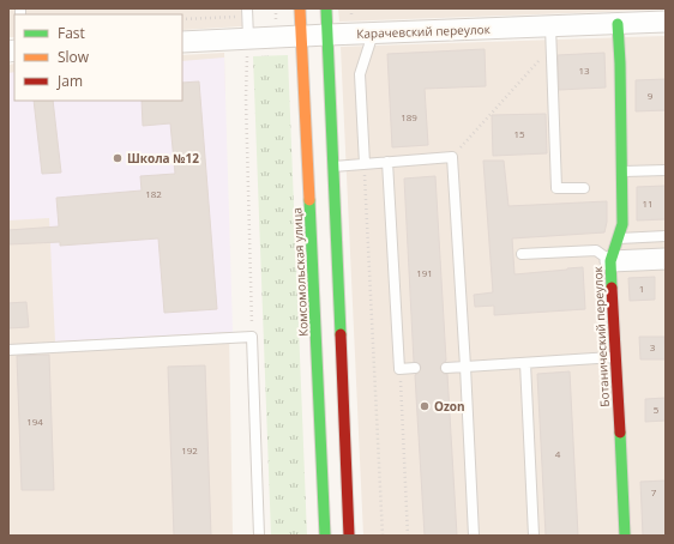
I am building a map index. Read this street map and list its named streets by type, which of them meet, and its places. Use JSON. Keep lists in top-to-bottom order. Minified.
{"streets":{"main road":["Комсомольская улица","Ботанический переулок"],"street":["Карачевский переулок"]},"crossings":[["Карачевский переулок","Комсомольская улица"],["Карачевский переулок","Ботанический переулок"]],"places":["Школа №12","Ozon"],"house_numbers":["13","9","189","15","182","11","191","1","3","5","194","192","4","7"],"legend":["Fast","Slow","Jam"]}
